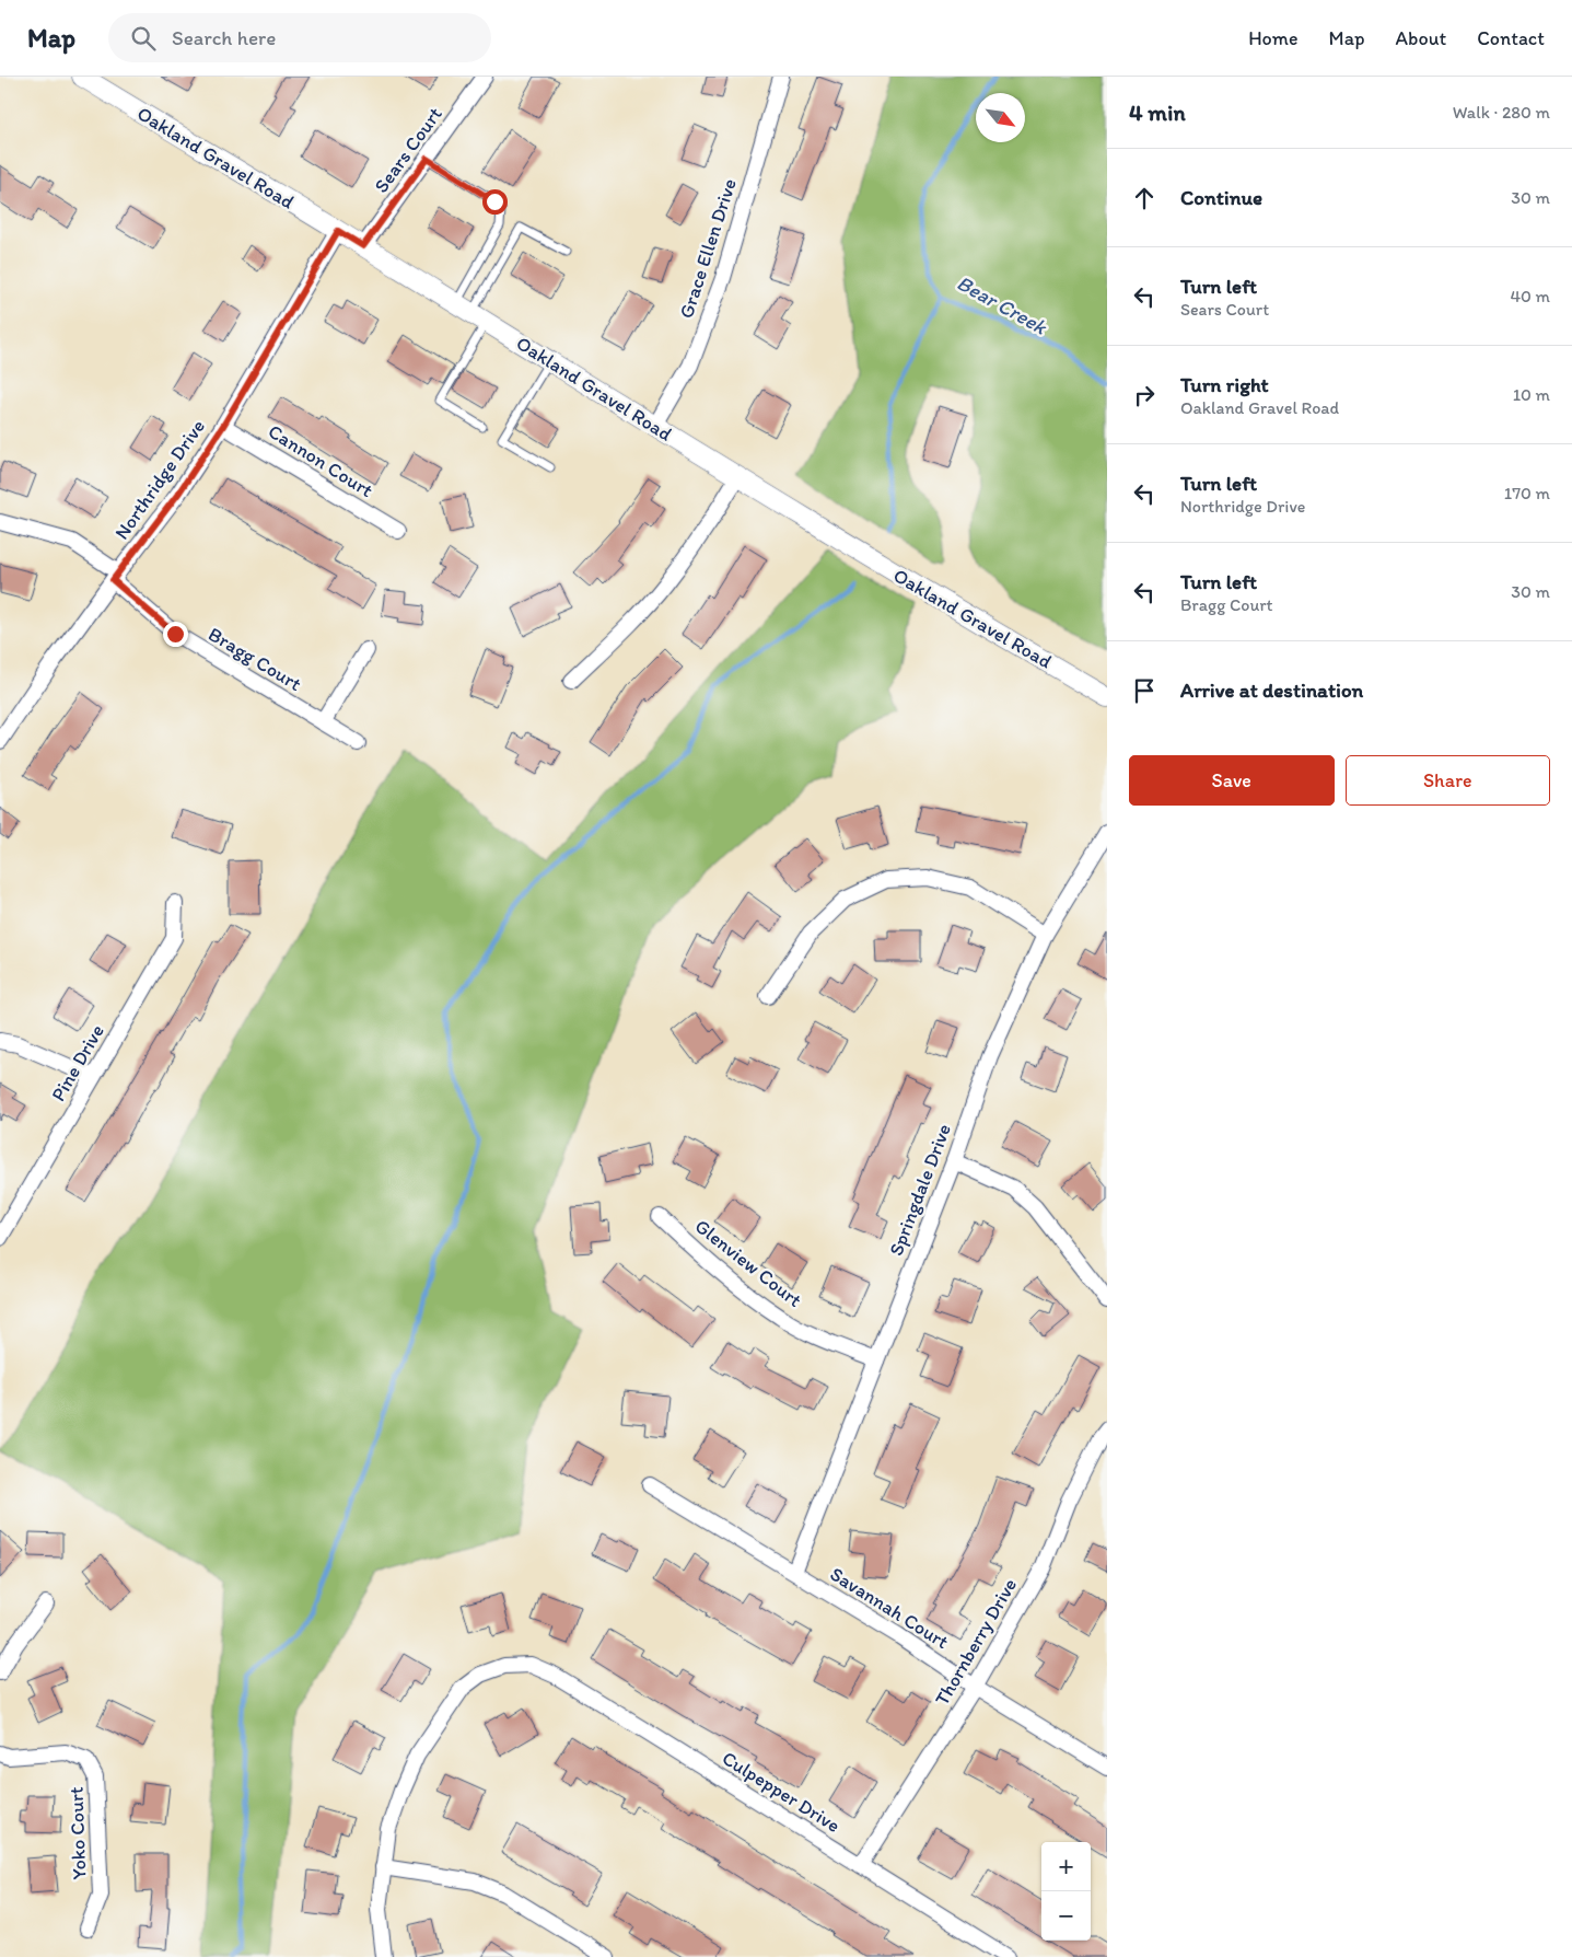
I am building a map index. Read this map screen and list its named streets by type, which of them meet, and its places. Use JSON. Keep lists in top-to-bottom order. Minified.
{"streets":{"street":["Sears Court","Oakland Gravel Road","Grace Ellen Drive","Cannon Court","Northridge Drive","Bragg Court","Pine Drive","Springdale Drive","Glenview Court","Savannah Court","Thornberry Drive","Culpepper Drive","Yoko Court"]},"crossings":[["Sears Court","Oakland Gravel Road"],["Oakland Gravel Road","Grace Ellen Drive"],["Oakland Gravel Road","Northridge Drive"],["Cannon Court","Northridge Drive"],["Northridge Drive","Bragg Court"],["Springdale Drive","Glenview Court"],["Springdale Drive","Savannah Court"],["Savannah Court","Thornberry Drive"],["Thornberry Drive","Culpepper Drive"]],"water":["Bear Creek"],"north":"bottom right","page":{"header":"Map","search":"Search here","nav":["Home","Map","About","Contact"],"heading":["4 min","Walk · 280 m"],"list":[["Continue","30 m"],["Turn left","Sears Court","40 m"],["Turn right","Oakland Gravel Road","10 m"],["Turn left","Northridge Drive","170 m"],["Turn left","Bragg Court","30 m"],"Arrive at destination"],"buttons":["Save","Share"],"map_buttons":["+","−"]}}
